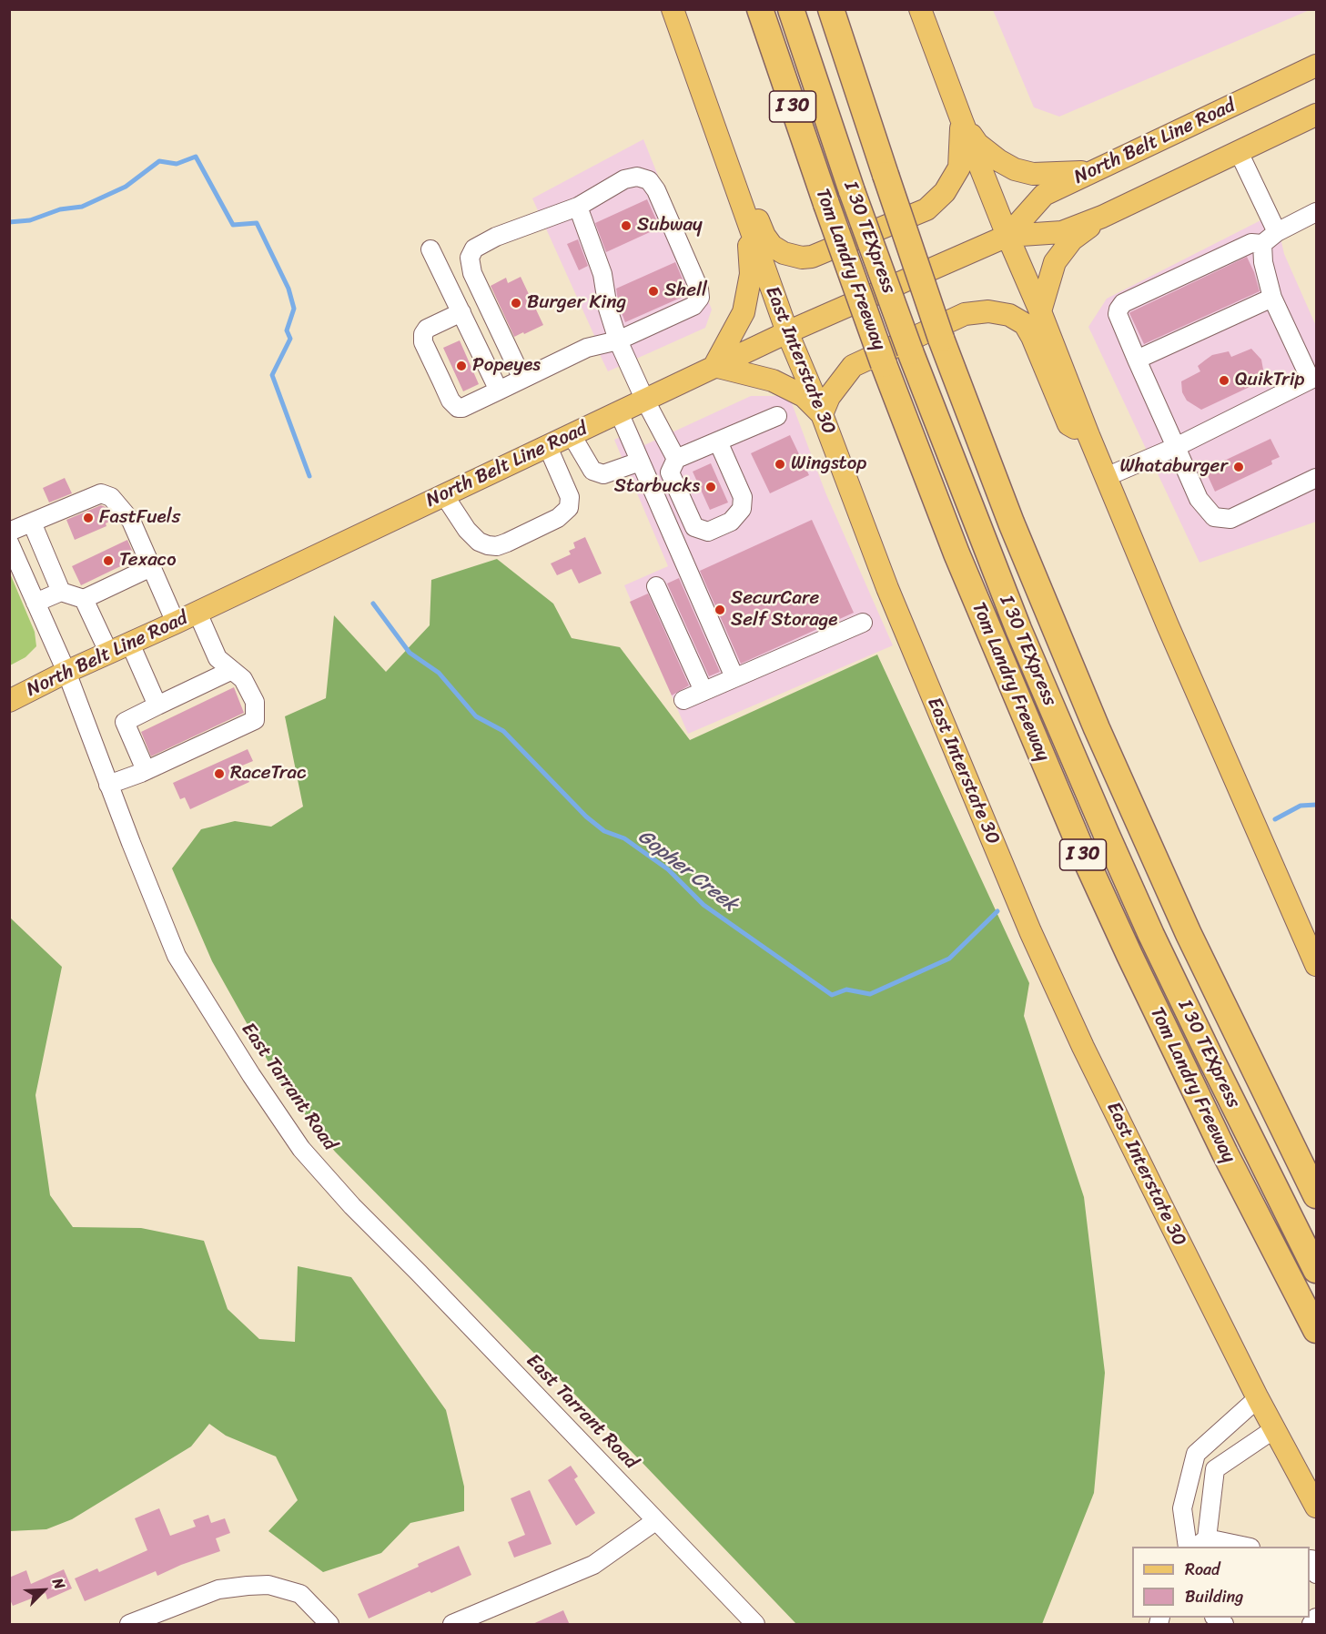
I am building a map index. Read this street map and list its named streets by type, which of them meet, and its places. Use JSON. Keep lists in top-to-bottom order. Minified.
{"streets":{"highway":["I 30","I 30 TEXpress","Tom Landry Freeway"],"main road":["North Belt Line Road","East Interstate 30"],"street":["East Tarrant Road"]},"crossings":[["North Belt Line Road","East Interstate 30"],["North Belt Line Road","East Tarrant Road"]],"water":["Gopher Creek"],"places":["Subway","Shell","Burger King","Popeyes","QuikTrip","Wingstop","Whataburger","Starbucks","FastFuels","Texaco","SecurCare Self Storage","RaceTrac"],"legend":["Road","Building"],"north":"top right"}
